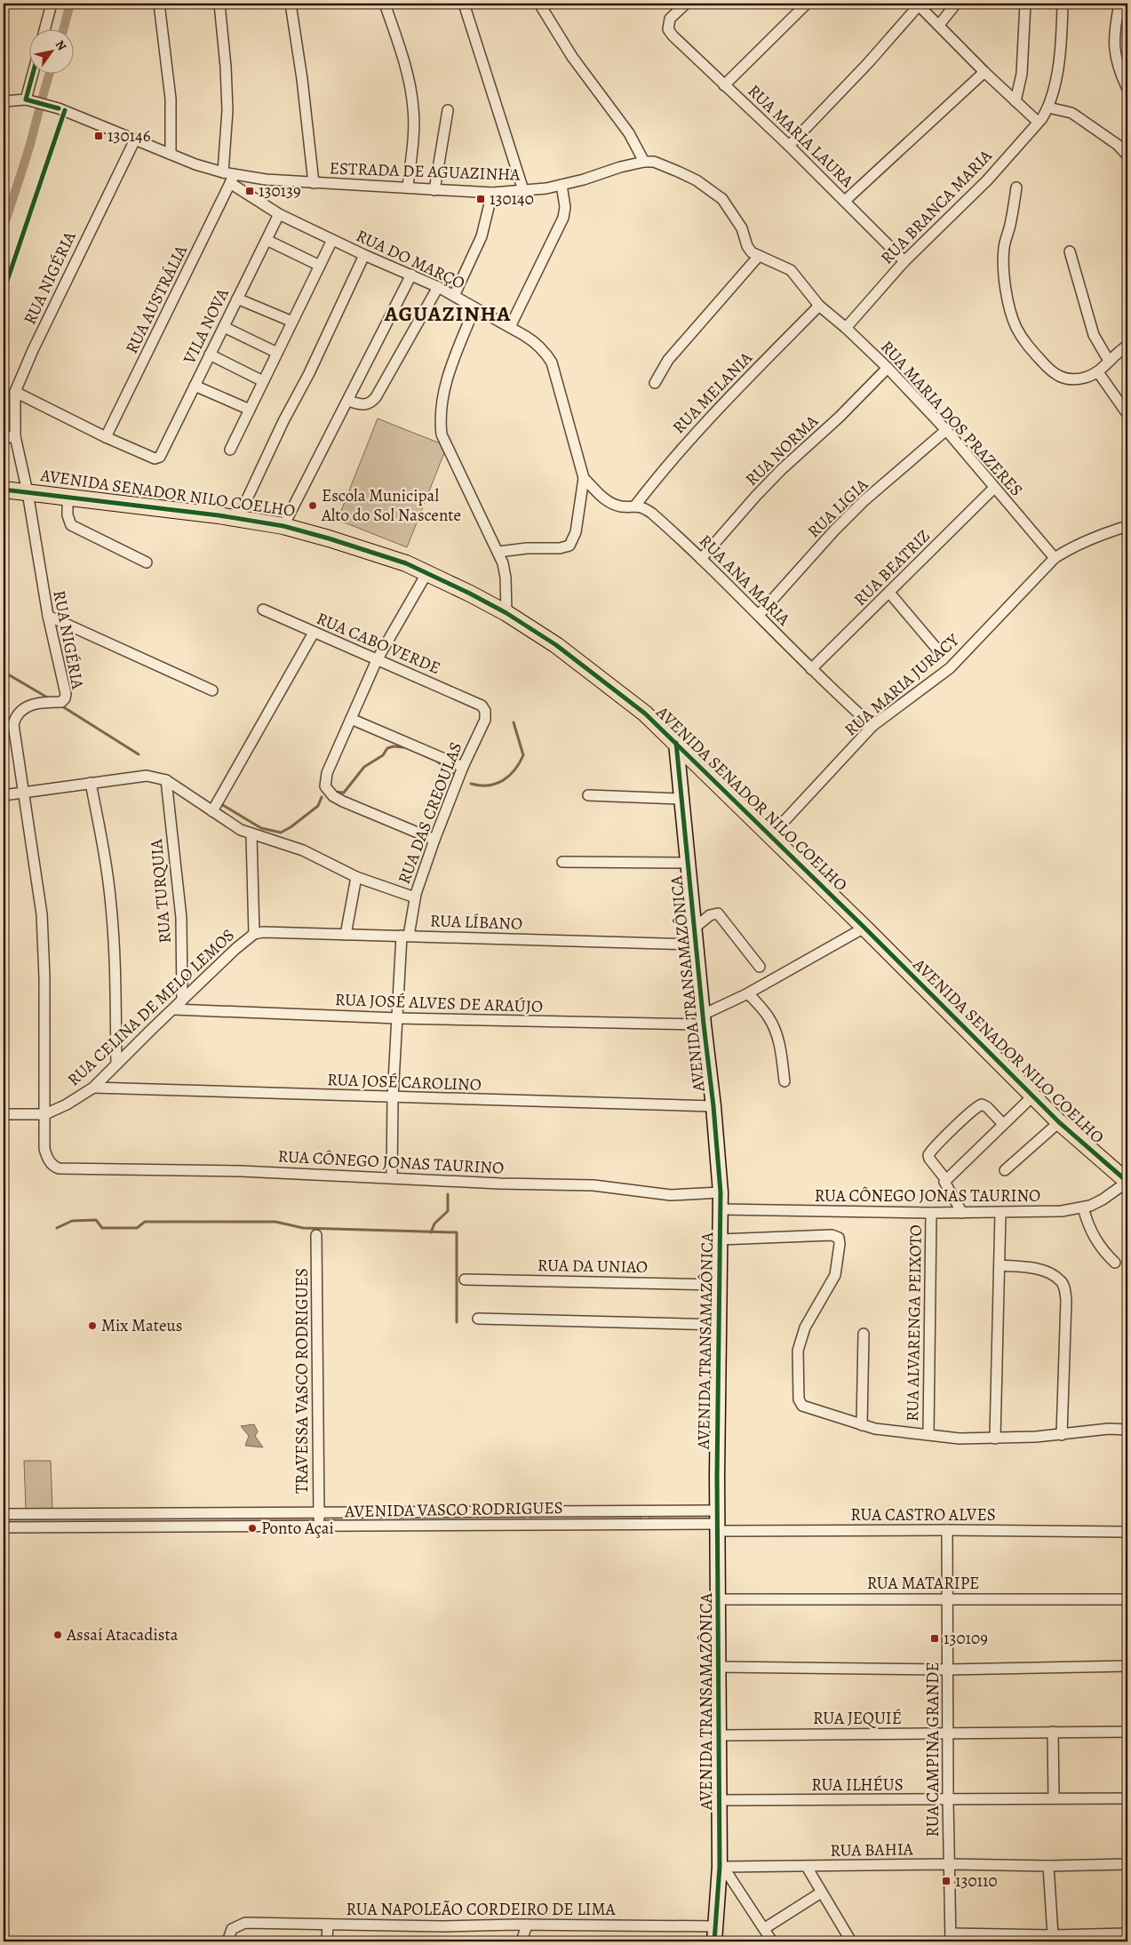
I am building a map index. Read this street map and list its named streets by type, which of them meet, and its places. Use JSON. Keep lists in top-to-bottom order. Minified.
{"streets":{"main road":["AVENIDA SENADOR NILO COELHO"],"street":["RUA MARIA LAURA","ESTRADA DE AGUAZINHA","RUA BRANCA MARIA","RUA DO MARÇO","RUA NIGÉRIA","RUA AUSTRÁLIA","VILA NOVA","RUA MELANIA","RUA MARIA DOS PRAZERES","RUA NORMA","RUA LIGIA","RUA BEATRIZ","RUA ANA MARIA","RUA CABO VERDE","RUA MARIA JURACY","RUA DAS CREOULAS","RUA TURQUIA","RUA LÍBANO","AVENIDA TRANSAMAZÔNICA","RUA JOSÉ ALVES DE ARAÚJO","RUA CELINA DE MELO LEMOS","RUA JOSÉ CAROLINO","RUA CÔNEGO JONAS TAURINO","RUA DA UNIAO","RUA ALVARENGA PEIXOTO","TRAVESSA VASCO RODRIGUES","AVENIDA VASCO RODRIGUES","RUA CASTRO ALVES","RUA MATARIPE","RUA JEQUIÉ","RUA CAMPINA GRANDE","RUA ILHÉUS","RUA BAHIA","RUA NAPOLEÃO CORDEIRO DE LIMA"]},"crossings":[["RUA MARIA LAURA","RUA BRANCA MARIA"],["ESTRADA DE AGUAZINHA","RUA DO MARÇO"],["ESTRADA DE AGUAZINHA","RUA NIGÉRIA"],["ESTRADA DE AGUAZINHA","RUA AUSTRÁLIA"],["ESTRADA DE AGUAZINHA","RUA MELANIA"],["ESTRADA DE AGUAZINHA","RUA MARIA DOS PRAZERES"],["RUA BRANCA MARIA","RUA MARIA DOS PRAZERES"],["RUA DO MARÇO","RUA AUSTRÁLIA"],["RUA DO MARÇO","VILA NOVA"],["RUA DO MARÇO","RUA ANA MARIA"],["RUA NIGÉRIA","AVENIDA SENADOR NILO COELHO"],["RUA AUSTRÁLIA","VILA NOVA"],["RUA MELANIA","RUA MARIA DOS PRAZERES"],["RUA MELANIA","RUA ANA MARIA"],["RUA MARIA DOS PRAZERES","RUA NORMA"],["RUA MARIA DOS PRAZERES","RUA LIGIA"],["RUA MARIA DOS PRAZERES","RUA BEATRIZ"],["RUA MARIA DOS PRAZERES","RUA MARIA JURACY"],["RUA NORMA","RUA ANA MARIA"],["AVENIDA SENADOR NILO COELHO","RUA MARIA JURACY"],["AVENIDA SENADOR NILO COELHO","AVENIDA TRANSAMAZÔNICA"],["AVENIDA SENADOR NILO COELHO","RUA JOSÉ ALVES DE ARAÚJO"],["AVENIDA SENADOR NILO COELHO","RUA CÔNEGO JONAS TAURINO"],["RUA LIGIA","RUA ANA MARIA"],["RUA BEATRIZ","RUA ANA MARIA"],["RUA ANA MARIA","RUA MARIA JURACY"],["RUA CABO VERDE","RUA DAS CREOULAS"],["RUA DAS CREOULAS","RUA LÍBANO"],["RUA DAS CREOULAS","RUA JOSÉ ALVES DE ARAÚJO"],["RUA DAS CREOULAS","RUA JOSÉ CAROLINO"],["RUA DAS CREOULAS","RUA CÔNEGO JONAS TAURINO"],["RUA TURQUIA","RUA CELINA DE MELO LEMOS"],["RUA LÍBANO","AVENIDA TRANSAMAZÔNICA"],["RUA LÍBANO","RUA CELINA DE MELO LEMOS"],["AVENIDA TRANSAMAZÔNICA","RUA JOSÉ ALVES DE ARAÚJO"],["AVENIDA TRANSAMAZÔNICA","RUA JOSÉ CAROLINO"],["AVENIDA TRANSAMAZÔNICA","RUA CÔNEGO JONAS TAURINO"],["AVENIDA TRANSAMAZÔNICA","RUA DA UNIAO"],["AVENIDA TRANSAMAZÔNICA","AVENIDA VASCO RODRIGUES"],["AVENIDA TRANSAMAZÔNICA","RUA CASTRO ALVES"],["AVENIDA TRANSAMAZÔNICA","RUA MATARIPE"],["AVENIDA TRANSAMAZÔNICA","RUA JEQUIÉ"],["AVENIDA TRANSAMAZÔNICA","RUA ILHÉUS"],["AVENIDA TRANSAMAZÔNICA","RUA BAHIA"],["AVENIDA TRANSAMAZÔNICA","RUA NAPOLEÃO CORDEIRO DE LIMA"],["RUA JOSÉ ALVES DE ARAÚJO","RUA CELINA DE MELO LEMOS"],["RUA CELINA DE MELO LEMOS","RUA JOSÉ CAROLINO"],["RUA CELINA DE MELO LEMOS","RUA CÔNEGO JONAS TAURINO"],["RUA CÔNEGO JONAS TAURINO","RUA ALVARENGA PEIXOTO"],["TRAVESSA VASCO RODRIGUES","AVENIDA VASCO RODRIGUES"],["AVENIDA VASCO RODRIGUES","RUA CASTRO ALVES"],["RUA CASTRO ALVES","RUA CAMPINA GRANDE"],["RUA MATARIPE","RUA CAMPINA GRANDE"],["RUA JEQUIÉ","RUA CAMPINA GRANDE"],["RUA CAMPINA GRANDE","RUA ILHÉUS"],["RUA CAMPINA GRANDE","RUA BAHIA"]],"districts":["AGUAZINHA"],"places":{"transit":["130146","130139","130140","130109","130110"],"other":["Escola Municipal Alto do Sol Nascente","Mix Mateus","Ponto Açai","Assaí Atacadista"]},"north":"top right"}
